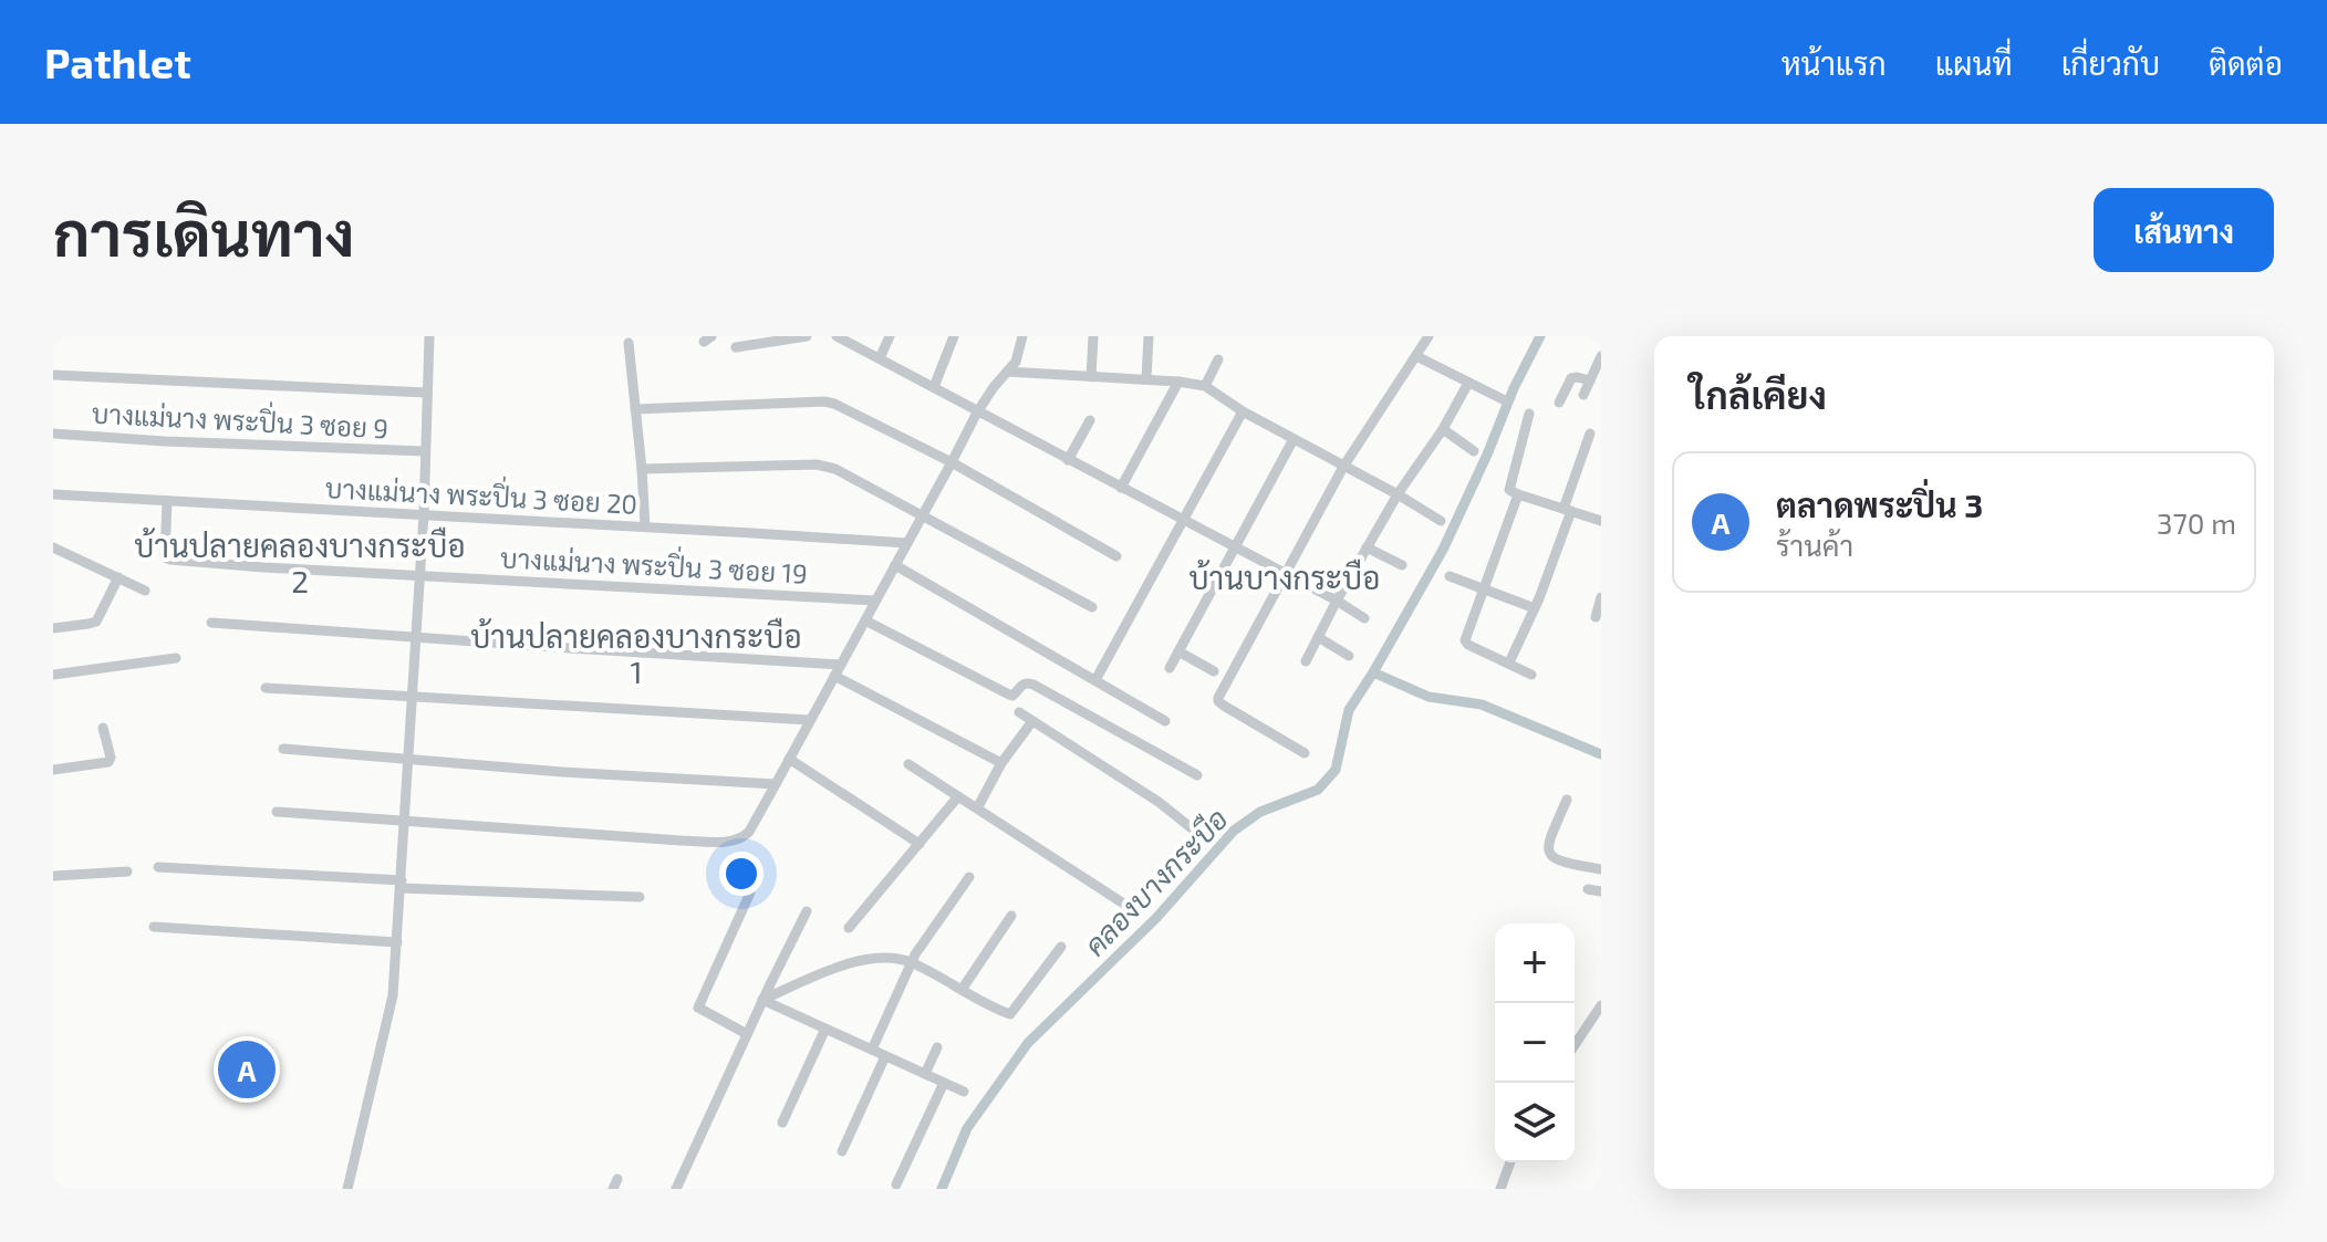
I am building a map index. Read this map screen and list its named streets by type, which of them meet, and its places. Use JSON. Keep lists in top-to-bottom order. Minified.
{"streets":{"street":["บางแม่นาง พระปิ่น 3 ซอย 9","บางแม่นาง พระปิ่น 3 ซอย 20","บางแม่นาง พระปิ่น 3 ซอย 19"]},"crossings":[["บางแม่นาง พระปิ่น 3 ซอย 20","บางแม่นาง พระปิ่น 3 ซอย 19"]],"districts":["บ้านปลายคลองบางกระบือ 2","บ้านบางกระบือ","บ้านปลายคลองบางกระบือ 1"],"water":["คลองบางกระบือ"],"page":{"header":"Pathlet","nav":["หน้าแรก","แผนที่","เกี่ยวกับ","ติดต่อ"],"buttons":"เส้นทาง","title":"การเดินทาง","heading":"ใกล้เคียง","list":[{"mark":"A","name":"ตลาดพระปิ่น 3","note":"ร้านค้า","value":"370 m"}],"map_buttons":["+","−"],"pins":"A"}}
